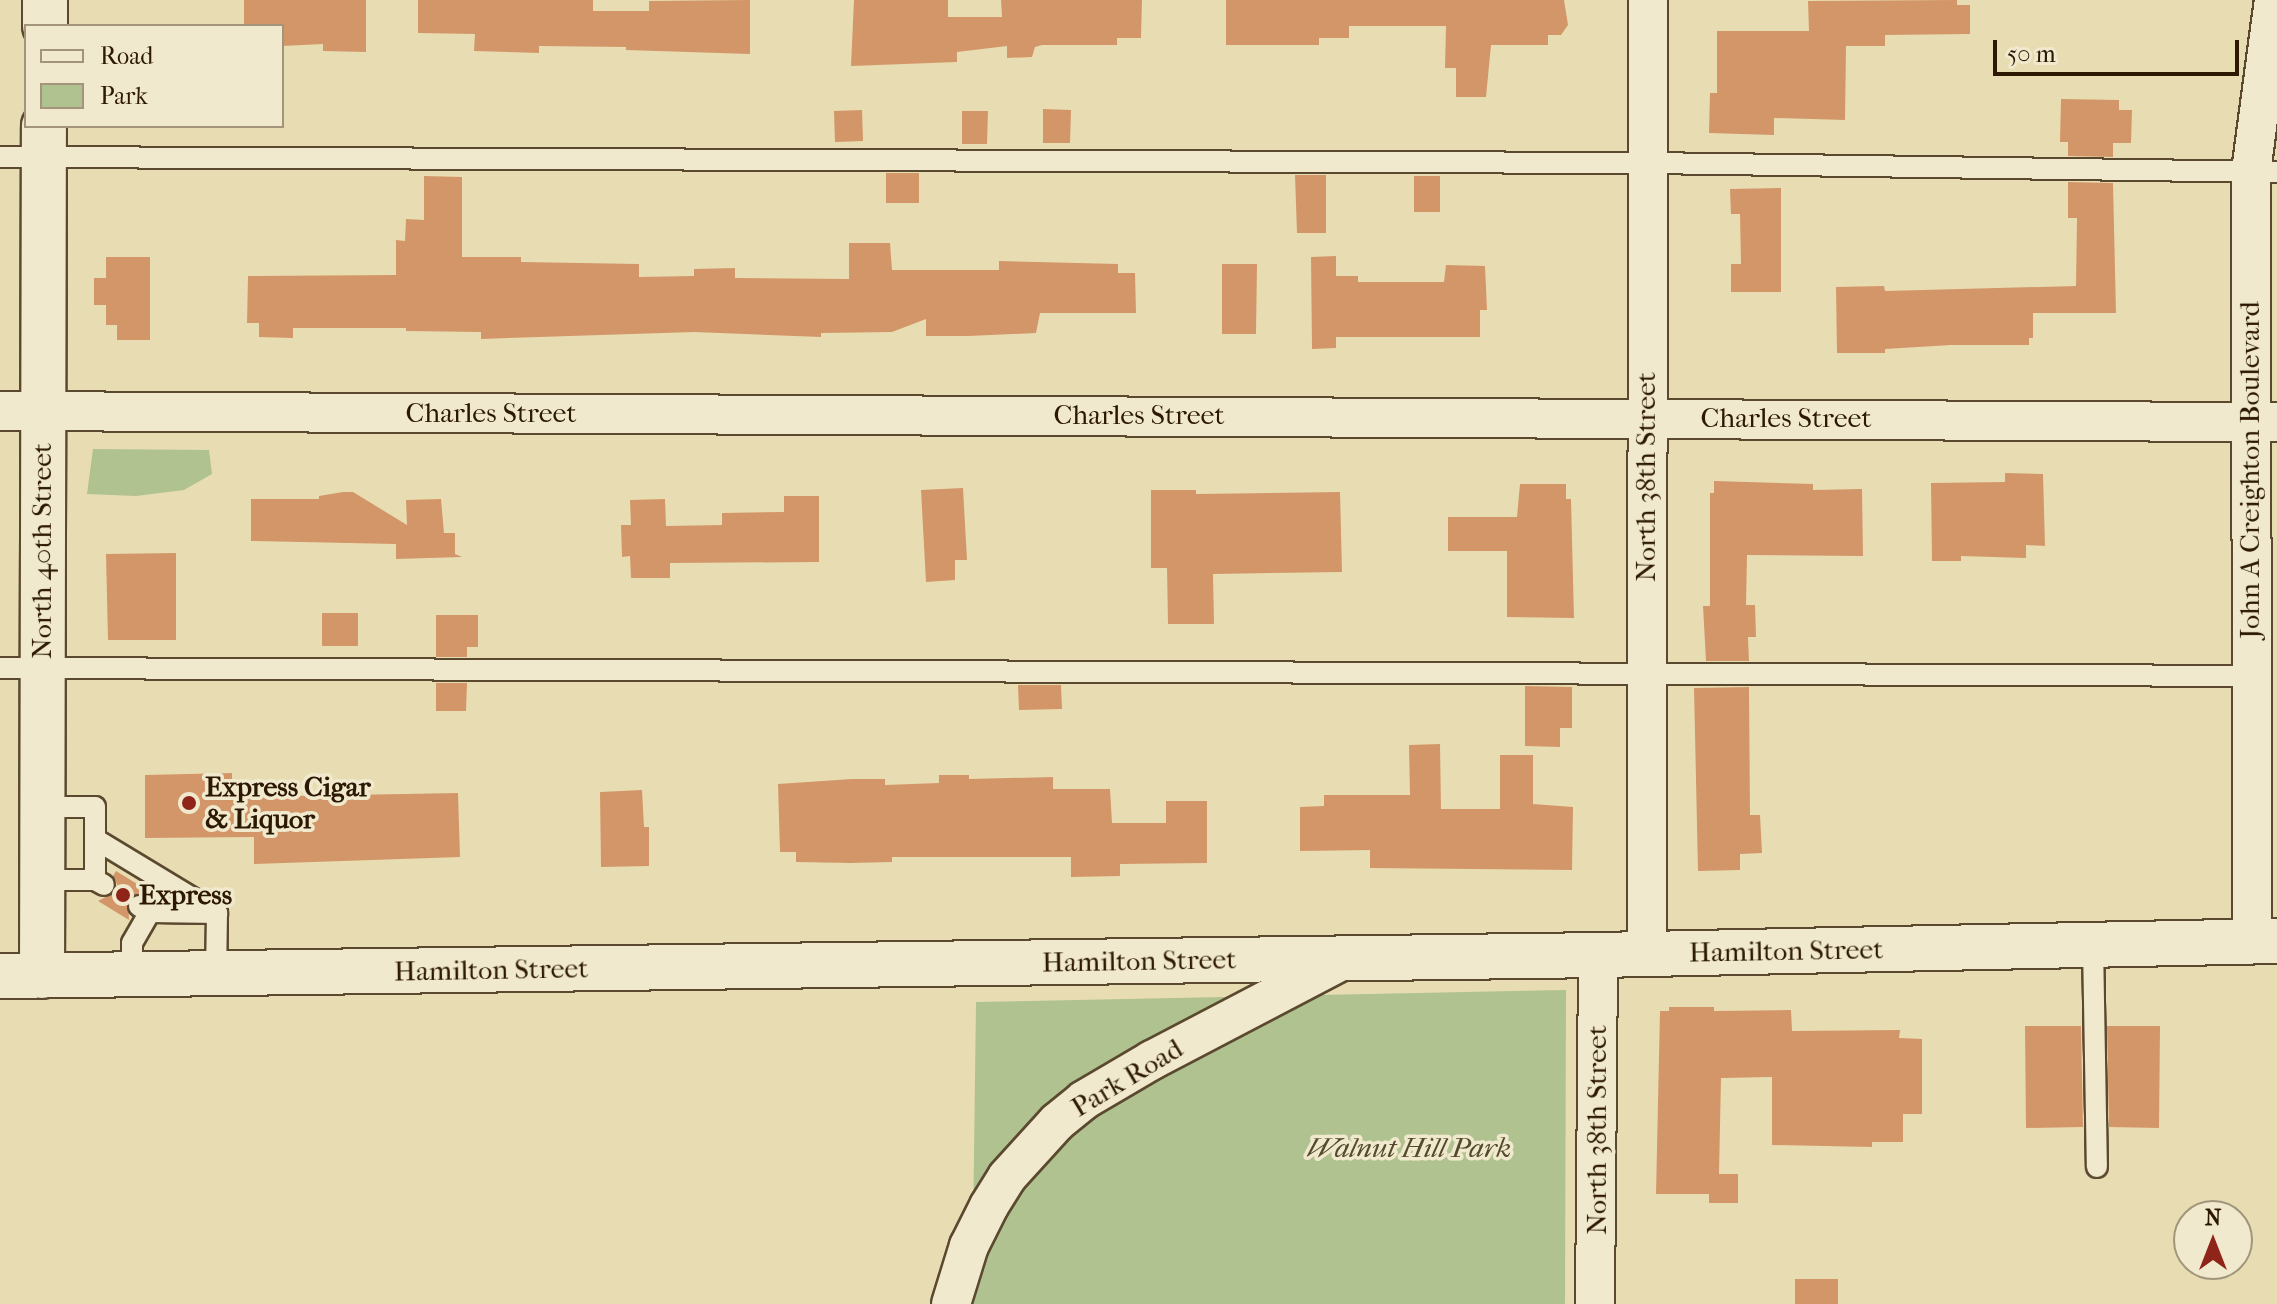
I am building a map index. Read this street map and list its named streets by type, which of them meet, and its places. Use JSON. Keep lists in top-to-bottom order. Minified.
{"streets":{"main road":["North 40th Street","Hamilton Street"],"street":["Charles Street","John A Creighton Boulevard","North 38th Street","Park Road"]},"crossings":[["Charles Street","John A Creighton Boulevard"],["Charles Street","North 38th Street"],["Charles Street","North 40th Street"],["John A Creighton Boulevard","Hamilton Street"],["North 38th Street","Hamilton Street"],["North 40th Street","Hamilton Street"],["Hamilton Street","Park Road"]],"parks":["Walnut Hill Park"],"places":["Express Cigar & Liquor","Express"],"legend":["Road","Park"],"scale_bar":"50 m","north":"top"}
